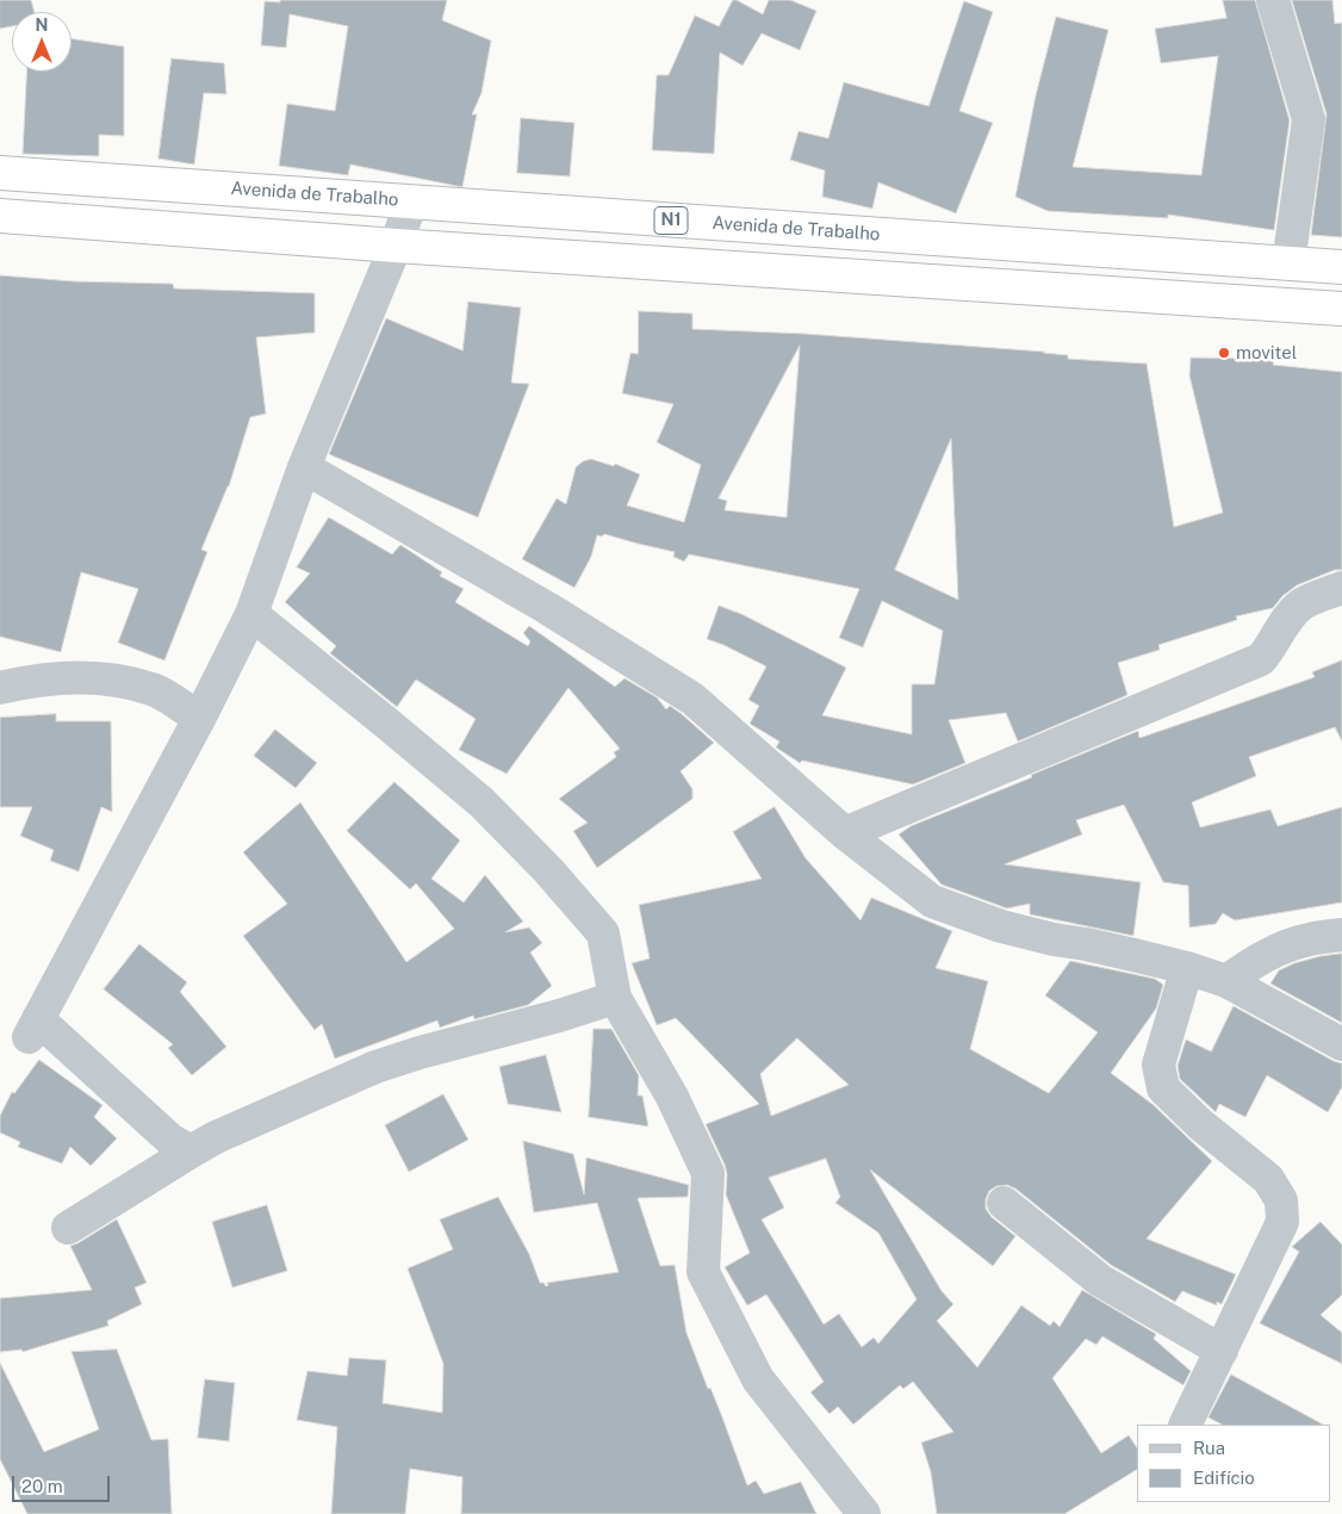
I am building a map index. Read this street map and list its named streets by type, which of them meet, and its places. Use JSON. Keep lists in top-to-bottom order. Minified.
{"streets":{"highway":["Avenida de Trabalho","N1"]},"places":["movitel"],"legend":["Rua","Edifício"],"scale_bar":"20 m","north":"top"}
